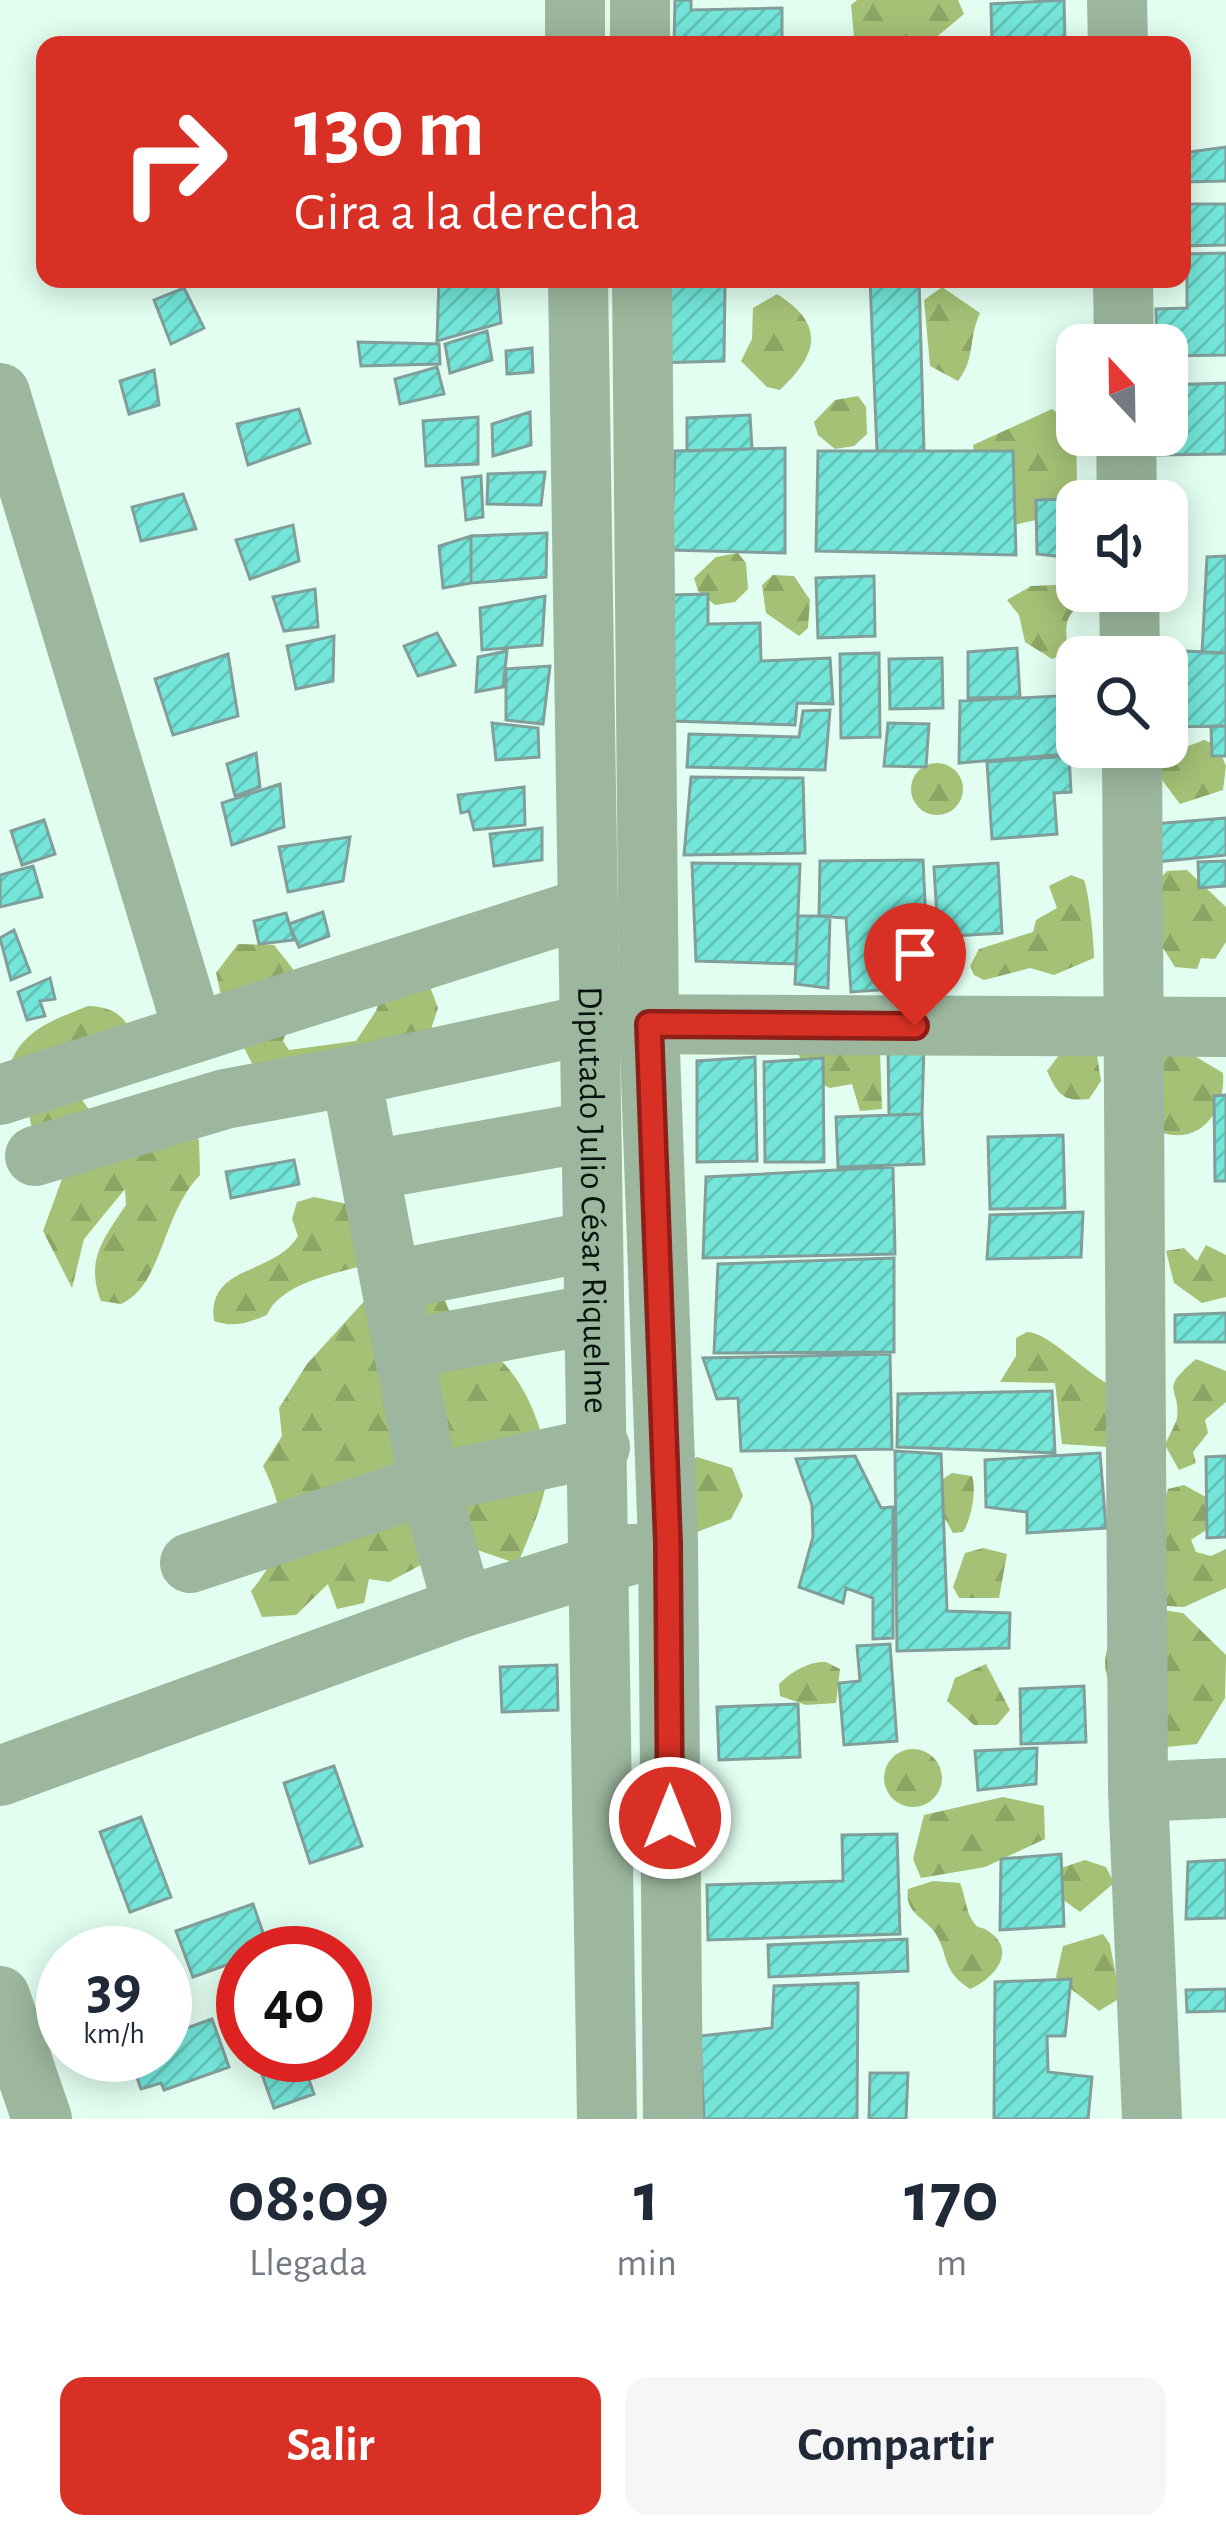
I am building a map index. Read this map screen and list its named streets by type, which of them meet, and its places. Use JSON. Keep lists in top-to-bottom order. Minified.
{"streets":{"street":["Diputado Julio César Riquelme"]},"north":"top","page":{"turn":["130 m","Gira a la derecha"],"speed":"39 km/h","limit":"40","eta":["08:09","Llegada","1","min","170","m"],"buttons":["Salir","Compartir"]}}
